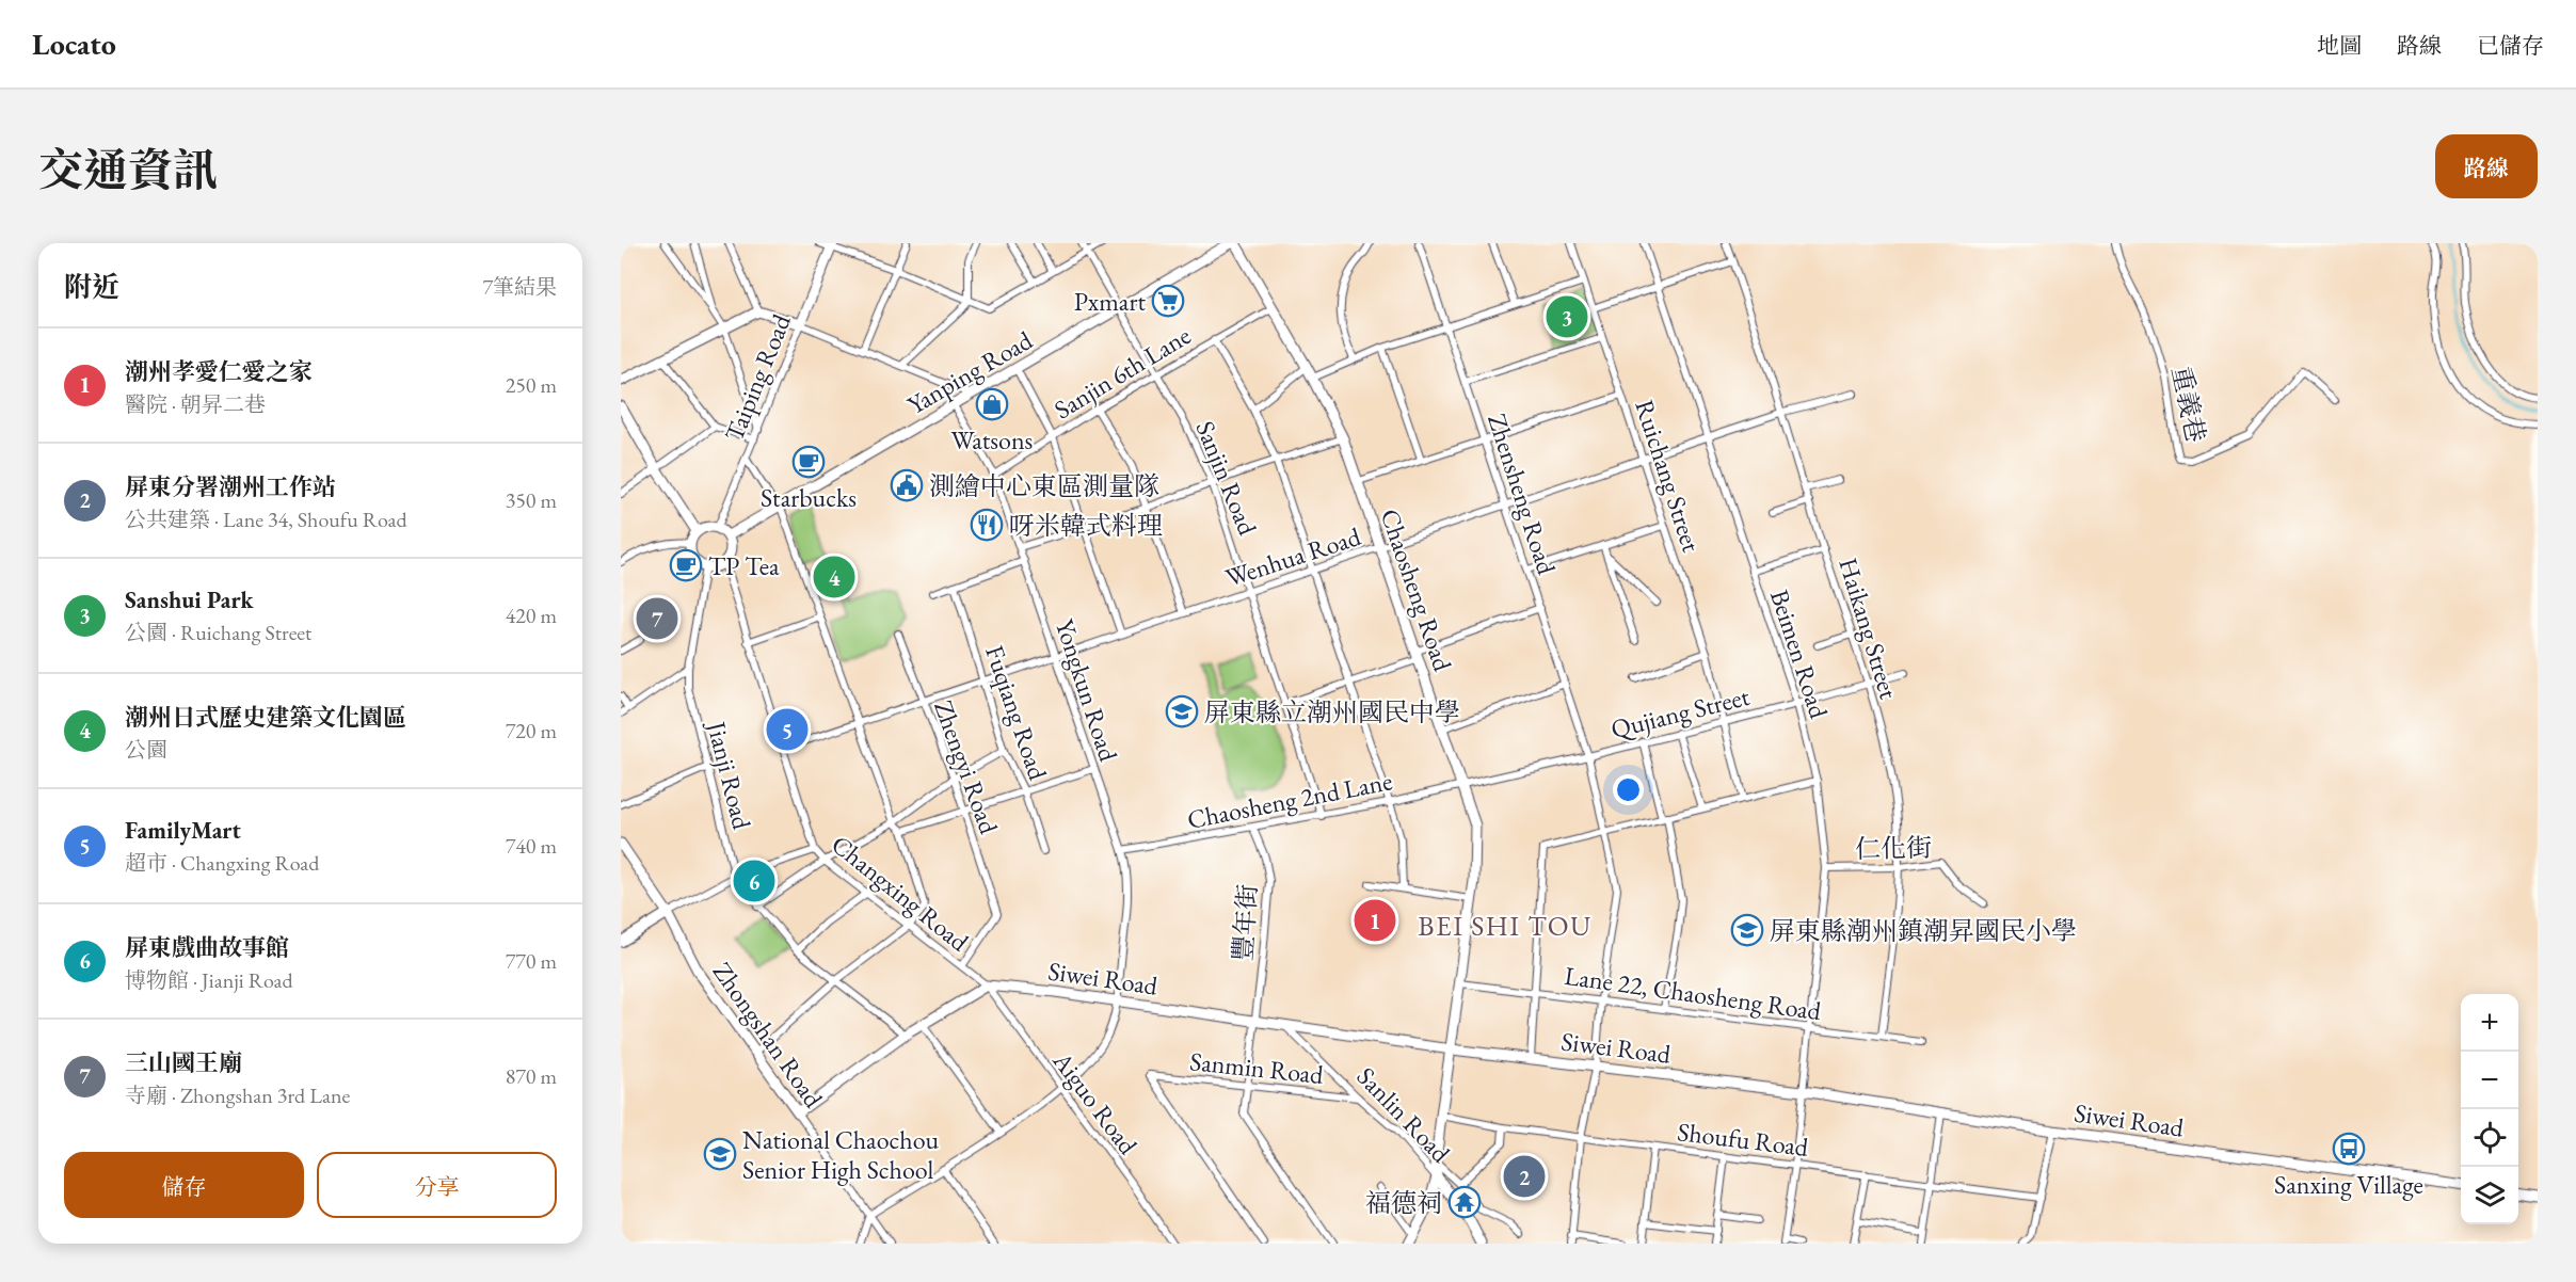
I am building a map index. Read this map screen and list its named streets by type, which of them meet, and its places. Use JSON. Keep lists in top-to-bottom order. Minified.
{"streets":{"main road":["Yanping Road","Taiping Road","Chaosheng Road","Siwei Road","Zhongshan Road","Sanlin Road"],"street":["Sanjin 6th Lane","重義巷","Ruichang Street","Sanjin Road","Zhensheng Road","Wenhua Road","Haikang Street","Beimen Road","Yongkun Road","Fuqiang Road","Qujiang Street","Zhengyi Road","Jianji Road","Chaosheng 2nd Lane","仁化街","Changxing Road","豐年街","Lane 22, Chaosheng Road","Sanmin Road","Aiguo Road","Shoufu Road"]},"crossings":[["Yanping Road","Taiping Road"],["Yanping Road","Sanjin Road"],["Yanping Road","Chaosheng Road"],["Yanping Road","Yongkun Road"],["Yanping Road","Jianji Road"],["Yanping Road","Changxing Road"],["Sanjin 6th Lane","Sanjin Road"],["Sanjin 6th Lane","Chaosheng Road"],["Sanjin 6th Lane","Yongkun Road"],["Taiping Road","Jianji Road"],["Taiping Road","Changxing Road"],["Ruichang Street","Wenhua Road"],["Ruichang Street","Qujiang Street"],["Sanjin Road","Wenhua Road"],["Sanjin Road","Chaosheng 2nd Lane"],["Zhensheng Road","Wenhua Road"],["Zhensheng Road","Qujiang Street"],["Zhensheng Road","Siwei Road"],["Zhensheng Road","Lane 22, Chaosheng Road"],["Zhensheng Road","Shoufu Road"],["Wenhua Road","Chaosheng Road"],["Wenhua Road","Haikang Street"],["Wenhua Road","Beimen Road"],["Wenhua Road","Yongkun Road"],["Wenhua Road","Fuqiang Road"],["Wenhua Road","Zhengyi Road"],["Wenhua Road","Changxing Road"],["Chaosheng Road","Qujiang Street"],["Chaosheng Road","Chaosheng 2nd Lane"],["Chaosheng Road","Siwei Road"],["Chaosheng Road","Lane 22, Chaosheng Road"],["Chaosheng Road","Sanlin Road"],["Chaosheng Road","Shoufu Road"],["Haikang Street","Qujiang Street"],["Haikang Street","仁化街"],["Haikang Street","Lane 22, Chaosheng Road"],["Beimen Road","Qujiang Street"],["Beimen Road","仁化街"],["Beimen Road","Siwei Road"],["Beimen Road","Lane 22, Chaosheng Road"],["Beimen Road","Shoufu Road"],["Yongkun Road","Chaosheng 2nd Lane"],["Yongkun Road","Siwei Road"],["Yongkun Road","Zhongshan Road"],["Yongkun Road","Aiguo Road"],["Qujiang Street","Chaosheng 2nd Lane"],["Zhengyi Road","Changxing Road"],["Jianji Road","Changxing Road"],["Chaosheng 2nd Lane","豐年街"],["Changxing Road","Siwei Road"],["Changxing Road","Aiguo Road"],["豐年街","Siwei Road"],["豐年街","Sanmin Road"],["Siwei Road","Aiguo Road"],["Siwei Road","Sanlin Road"],["Sanmin Road","Sanlin Road"]],"districts":["BEI SHI TOU"],"places":{"supermarket":["Pxmart"],"shop":["Watsons"],"cafe":["Starbucks","TP Tea"],"public building":["測繪中心東區測量隊"],"restaurant":["呀米韓式料理"],"school or university":["屏東縣立潮州國民中學","屏東縣潮州鎮潮昇國民小學","National Chaochou Senior High School"],"bus stop":["Sanxing Village"],"temple":["福德祠"]},"page":{"header":"Locato","nav":["地圖","路線","已儲存"],"title":"交通資訊","buttons":["路線",["儲存","分享"]],"heading":["附近","7筆結果"],"pins":["3","4","7","5","6","1","2"],"list":[{"mark":"1","name":"潮州孝愛仁愛之家","note":"醫院 · 朝昇二巷","value":"250 m"},{"mark":"2","name":"屏東分署潮州工作站","note":"公共建築 · Lane 34, Shoufu Road","value":"350 m"},{"mark":"3","name":"Sanshui Park","note":"公園 · Ruichang Street","value":"420 m"},{"mark":"4","name":"潮州日式歷史建築文化園區","note":"公園","value":"720 m"},{"mark":"5","name":"FamilyMart","note":"超市 · Changxing Road","value":"740 m"},{"mark":"6","name":"屏東戲曲故事館","note":"博物館 · Jianji Road","value":"770 m"},{"mark":"7","name":"三山國王廟","note":"寺廟 · Zhongshan 3rd Lane","value":"870 m"}],"map_buttons":["+","−"]}}
